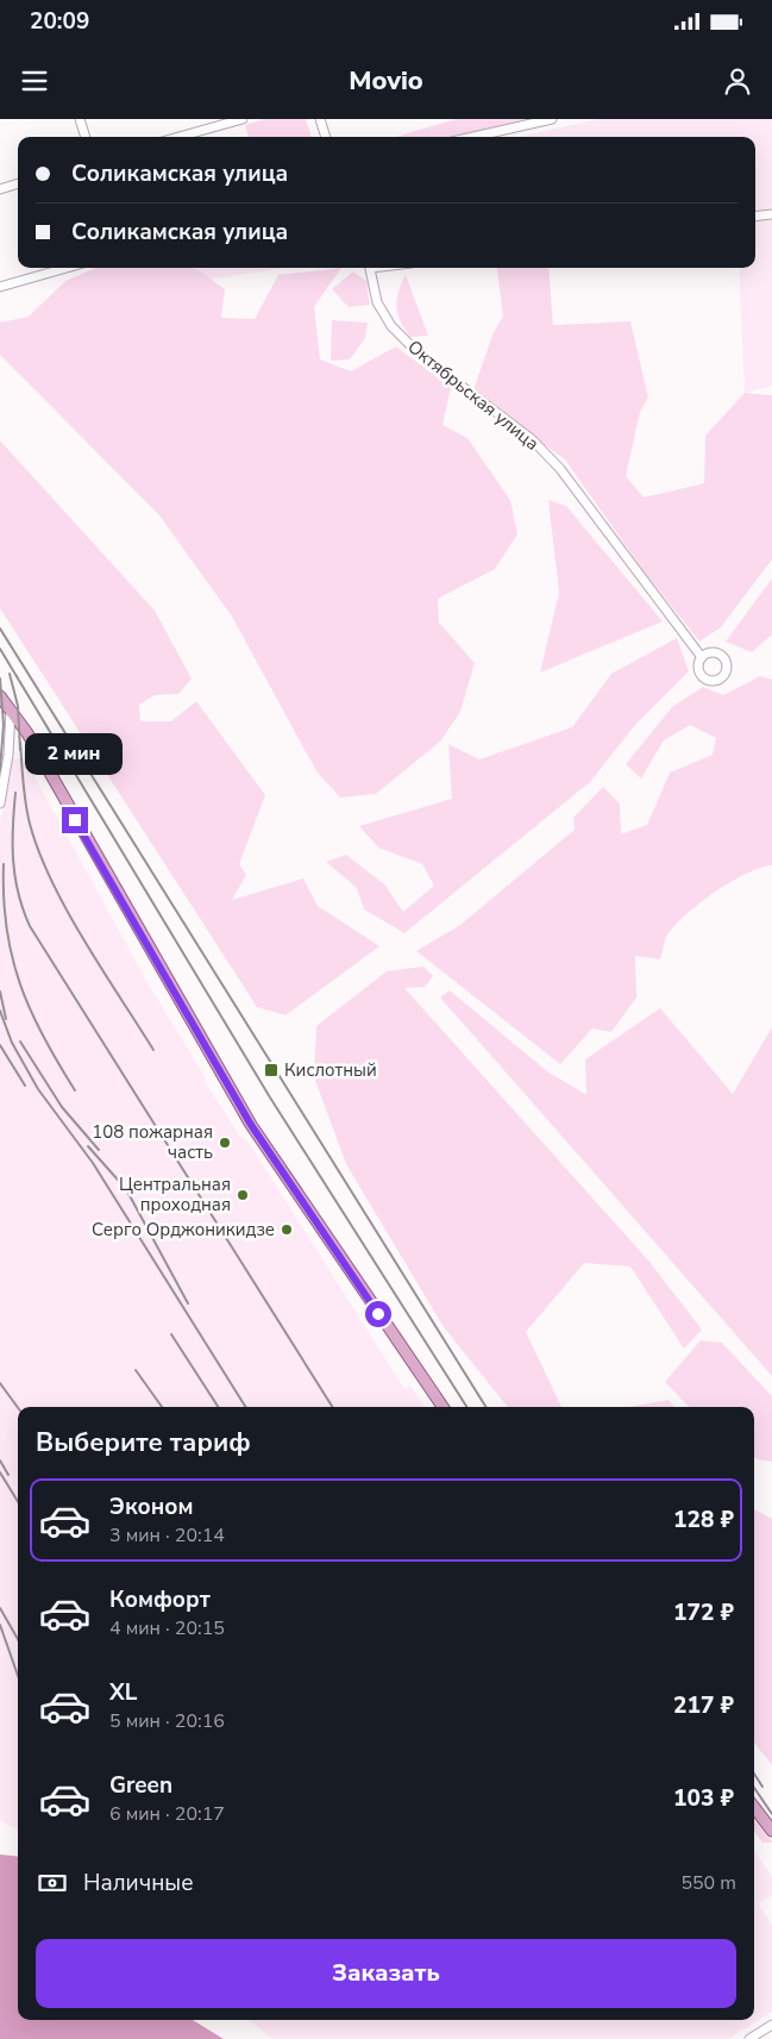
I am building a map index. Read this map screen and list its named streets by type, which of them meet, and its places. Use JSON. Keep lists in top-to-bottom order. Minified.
{"streets":{"street":["Октябрьская улица"]},"places":{"transit":["Кислотный"],"other":["108 пожарная часть","Центральная проходная","Серго Орджоникидзе"]},"page":{"status":"20:09","header":"Movio","banner":["Соликамская улица","Соликамская улица"],"bubble":"2 мин","heading":"Выберите тариф","list":[{"name":"Эконом","note":"3 мин · 20:14","value":"128 ₽"},{"name":"Комфорт","note":"4 мин · 20:15","value":"172 ₽"},{"name":"XL","note":"5 мин · 20:16","value":"217 ₽"},{"name":"Green","note":"6 мин · 20:17","value":"103 ₽"}],"pay":["Наличные","550 m"],"buttons":"Заказать"}}
